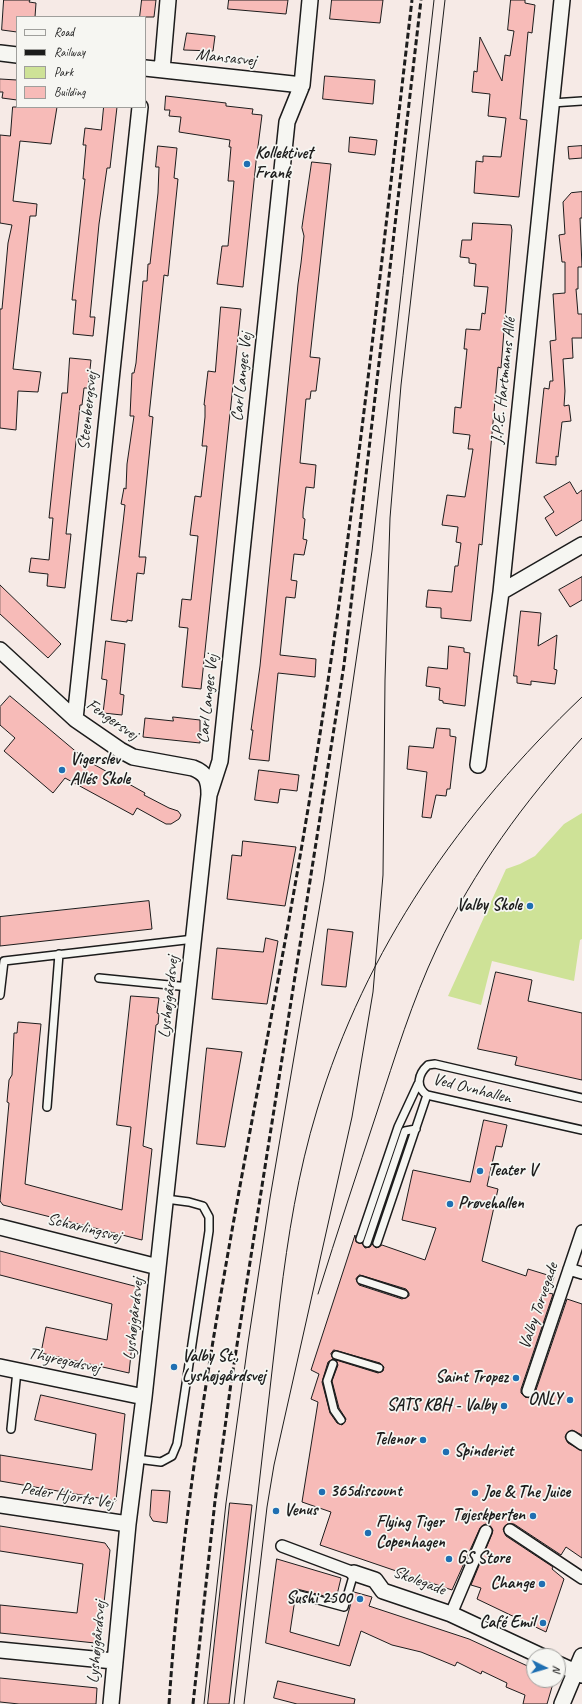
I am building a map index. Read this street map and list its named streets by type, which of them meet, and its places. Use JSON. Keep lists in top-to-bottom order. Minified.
{"streets":{"street":["Mansasvej","Carl Langes Vej","J.P.E. Hartmanns Allé","Steenbergsvej","Fengersvej","Lyshøjgårdsvej","Scharlingsvej","Valby Torvegade","Thyregodsvej","Peder Hjorts Vej","Skolegade"],"lane":["Ved Ovnhallen"]},"crossings":[["Mansasvej","Carl Langes Vej"],["Carl Langes Vej","Lyshøjgårdsvej"],["Steenbergsvej","Fengersvej"],["Fengersvej","Lyshøjgårdsvej"],["Lyshøjgårdsvej","Scharlingsvej"],["Lyshøjgårdsvej","Thyregodsvej"],["Lyshøjgårdsvej","Peder Hjorts Vej"]],"places":["Kollektivet Frank","Vigerslev Allés Skole","Valby Skole","Teater V","Prøvehallen","Valby St., Lyshøjgårdsvej","Saint Tropez","ONLY","SATS KBH - Valby","Telenor","Spinderiet","365discount","Joe & The Juice","Venus","Tøjeskperten","Flying Tiger Copenhagen","GS Store","Change","Sushi 2500","Café Emil"],"legend":["Road","Railway","Park","Building"],"north":"right"}
